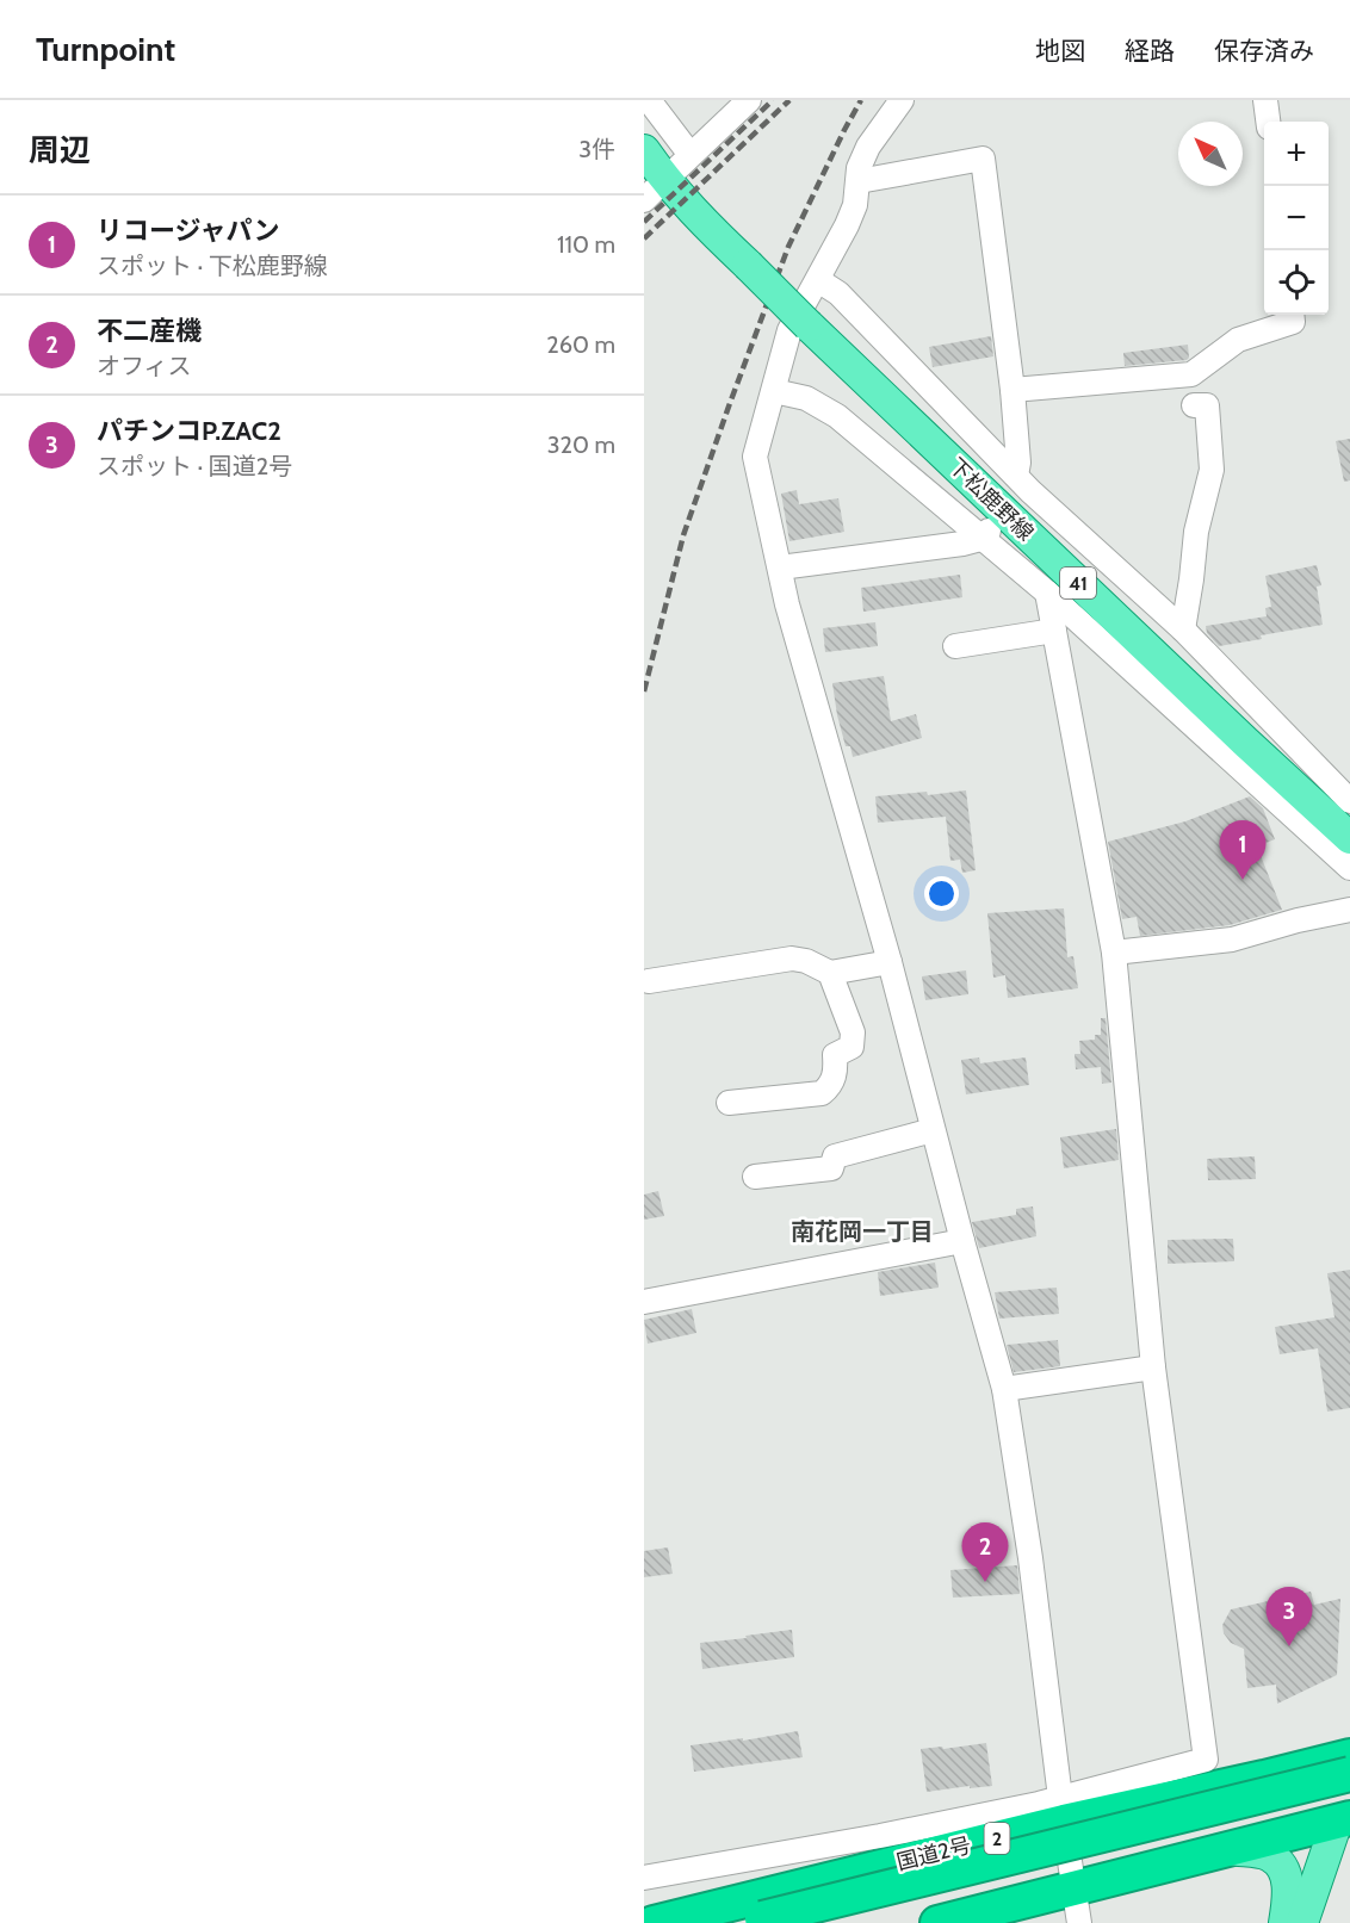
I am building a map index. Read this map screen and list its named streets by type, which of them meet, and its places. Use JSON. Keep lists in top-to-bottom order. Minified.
{"streets":{"highway":["2","国道2号"],"main road":["下松鹿野線","41"]},"districts":["南花岡一丁目"],"north":"top left","page":{"header":"Turnpoint","nav":["地図","経路","保存済み"],"heading":["周辺","3件"],"map_buttons":["+","−"],"list":[{"mark":"1","name":"リコージャパン","note":"スポット · 下松鹿野線","value":"110 m"},{"mark":"2","name":"不二産機","note":"オフィス","value":"260 m"},{"mark":"3","name":"パチンコP.ZAC2","note":"スポット · 国道2号","value":"320 m"}],"pins":["1","2","3"]}}
